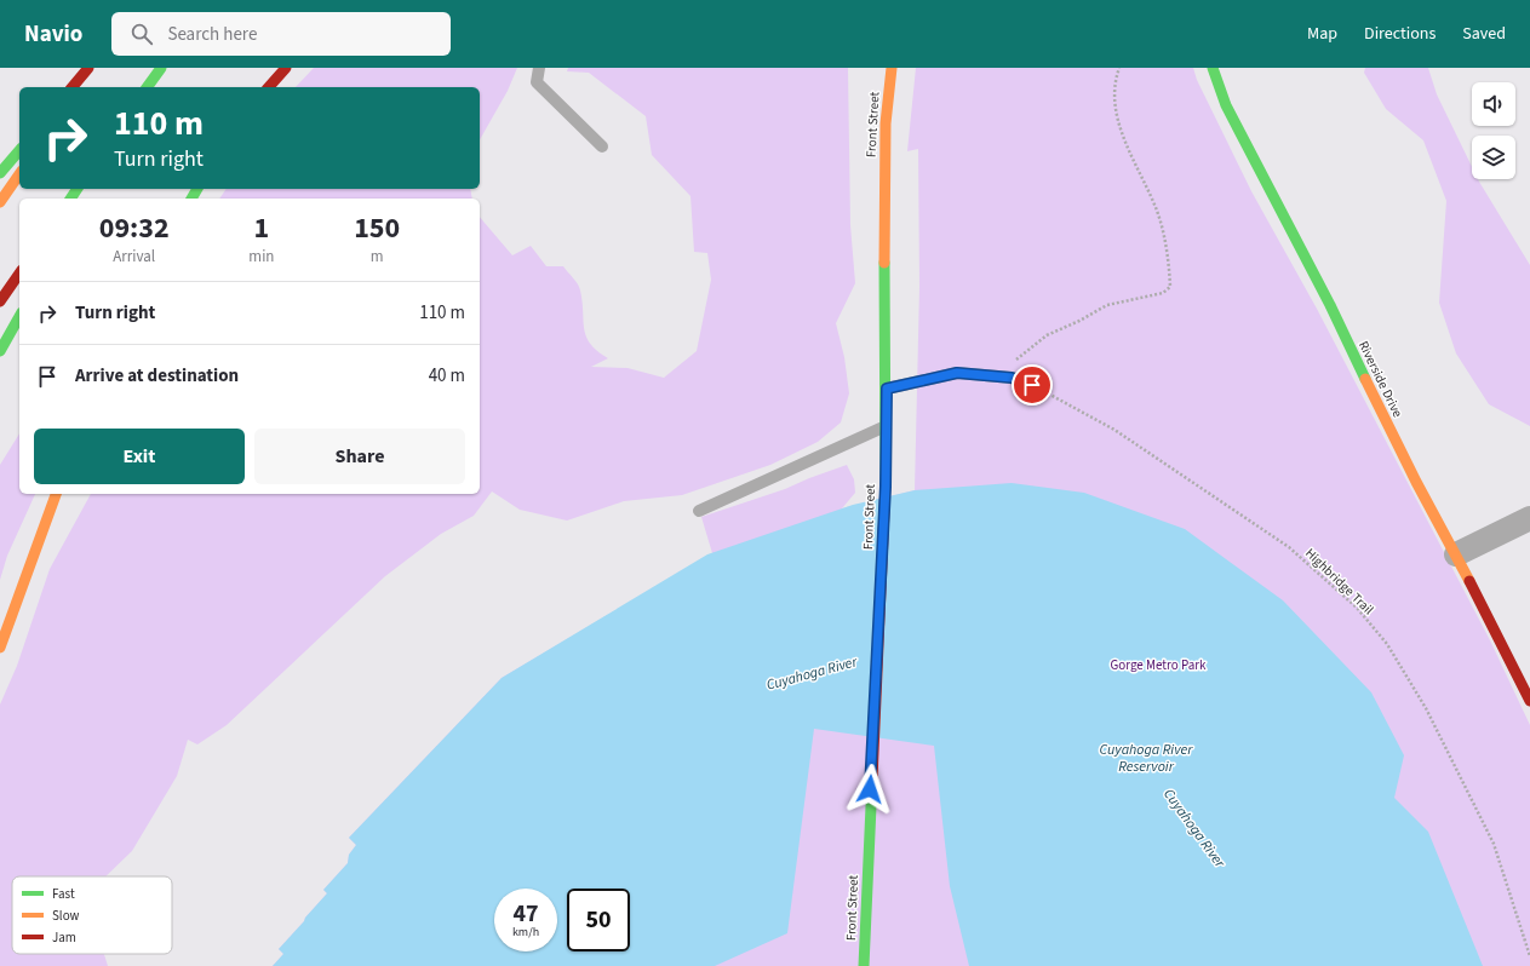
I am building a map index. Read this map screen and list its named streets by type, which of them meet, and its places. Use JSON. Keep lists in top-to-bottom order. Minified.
{"streets":{"main road":["Front Street","Riverside Drive"],"path":["Highbridge Trail"]},"water":["Cuyahoga River","Cuyahoga River Reservoir"],"parks":["Gorge Metro Park"],"legend":["Fast","Slow","Jam"],"page":{"header":"Navio","search":"Search here","nav":["Map","Directions","Saved"],"turn":["110 m","Turn right"],"eta":["09:32","Arrival","1","min","150","m"],"list":[{"name":"Turn right","value":"110 m"},{"name":"Arrive at destination","value":"40 m"}],"buttons":["Exit","Share"],"speed":"47 km/h","limit":"50"}}
